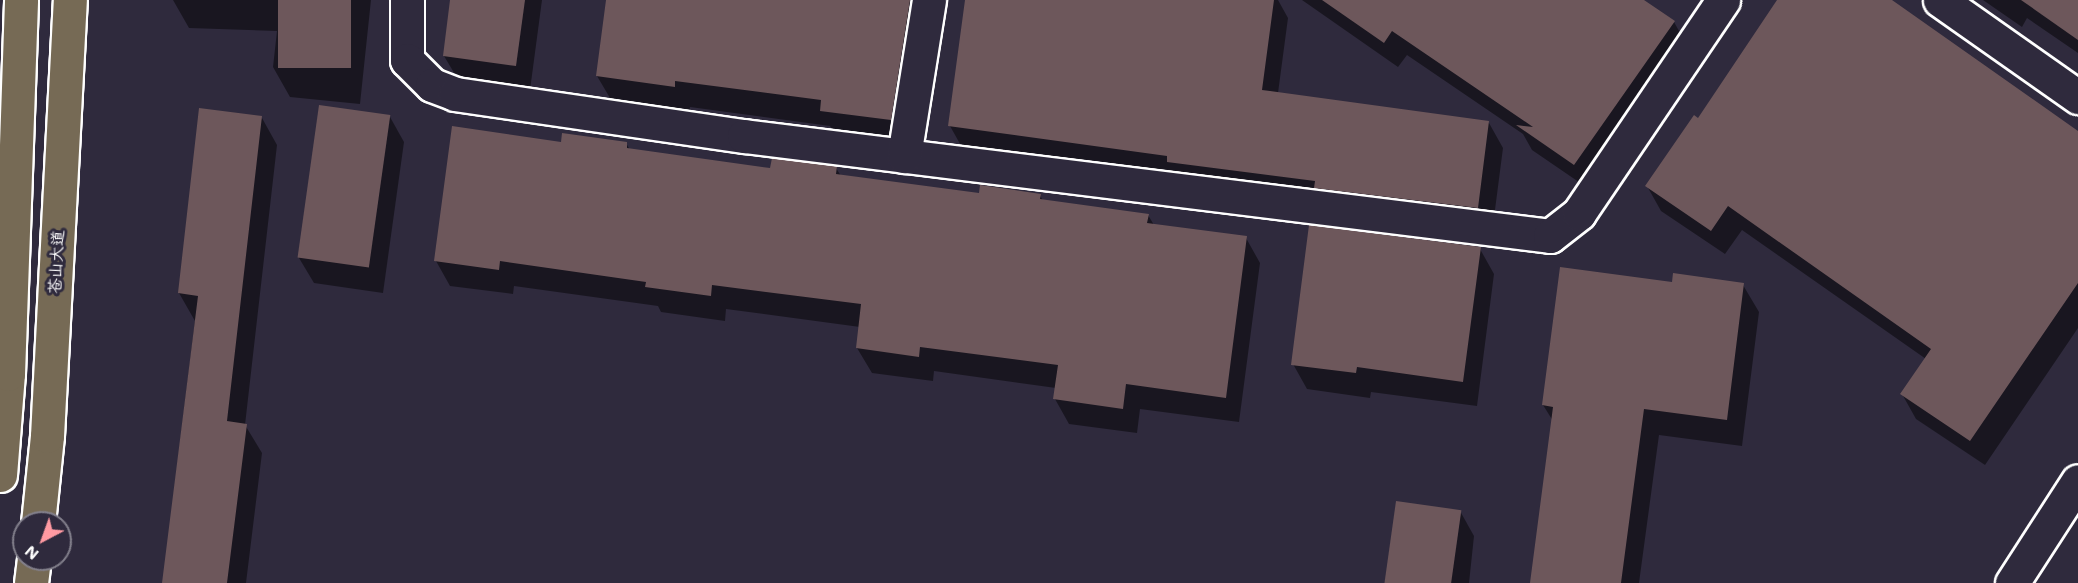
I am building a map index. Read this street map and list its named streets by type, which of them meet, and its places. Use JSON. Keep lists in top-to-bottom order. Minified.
{"streets":{"main road":["苍山大道"]},"north":"bottom left"}
